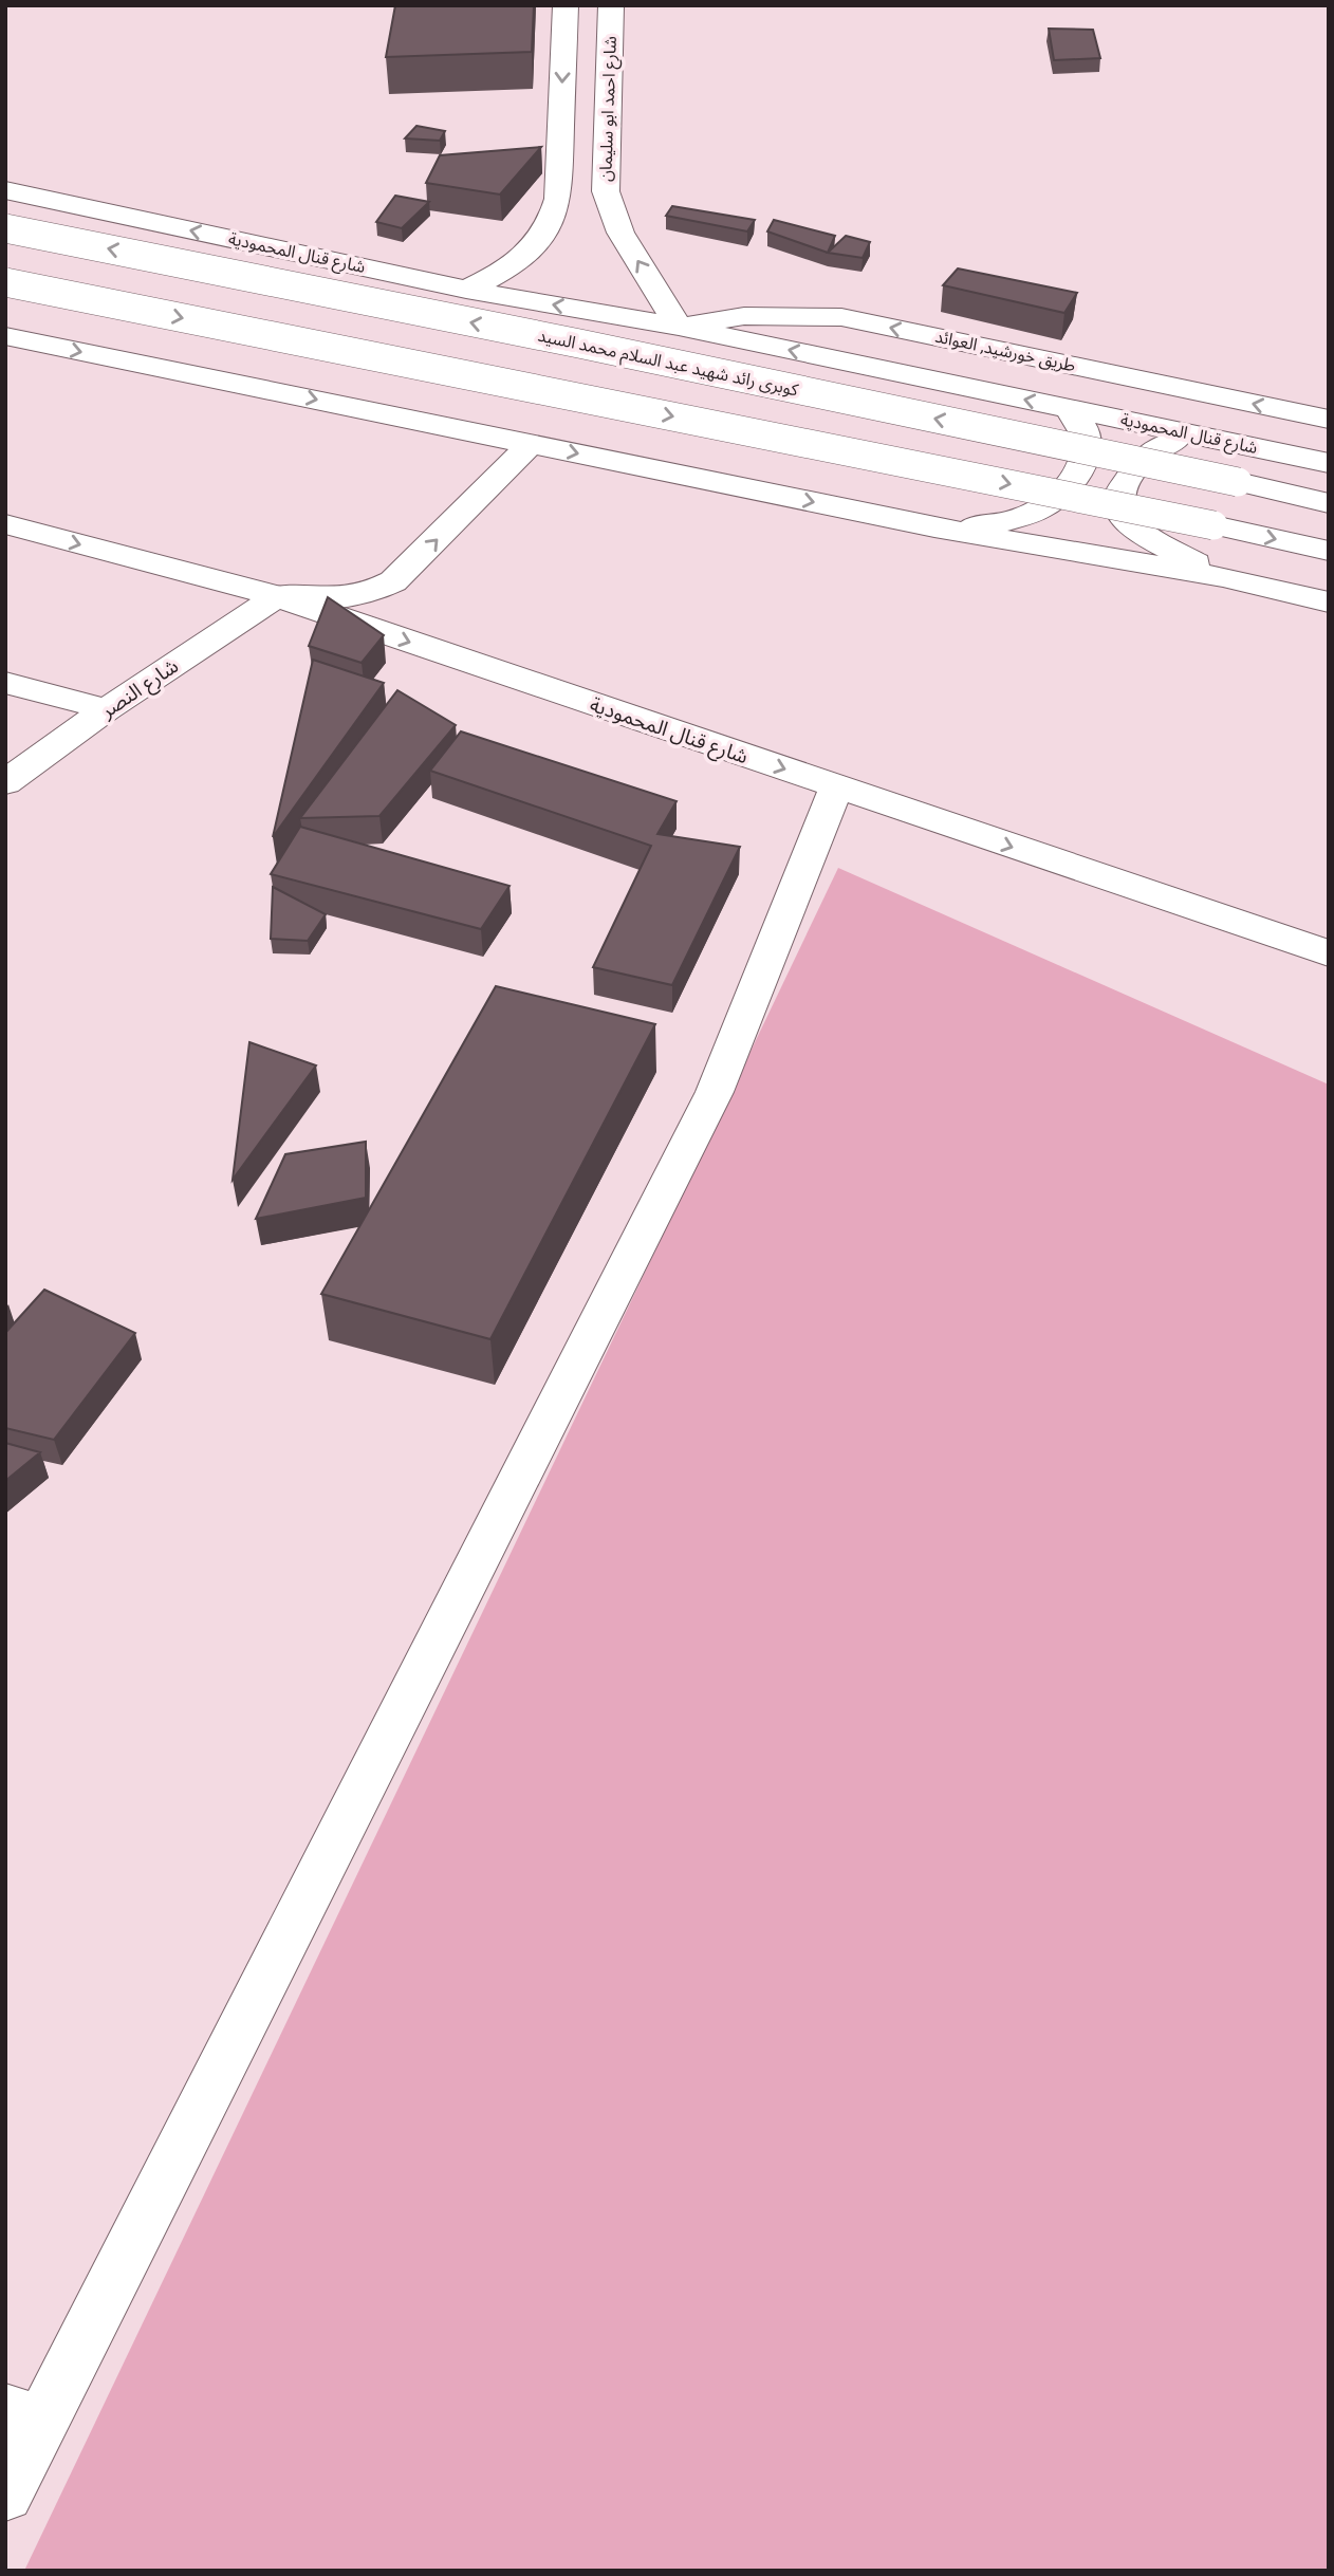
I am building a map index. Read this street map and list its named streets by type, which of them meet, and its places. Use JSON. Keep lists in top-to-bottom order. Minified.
{"streets":{"main road":["شارع احمد ابو سليمان","شارع قنال المحمودية","طريق خورشيد, العوائد","كوبرى رائد شهيد عبد السلام محمد السيد","شارع النصر"]},"crossings":[["شارع احمد ابو سليمان","شارع قنال المحمودية"],["شارع احمد ابو سليمان","طريق خورشيد, العوائد"],["شارع قنال المحمودية","طريق خورشيد, العوائد"],["شارع قنال المحمودية","شارع النصر"]],"one_way":["شارع احمد ابو سليمان"]}
